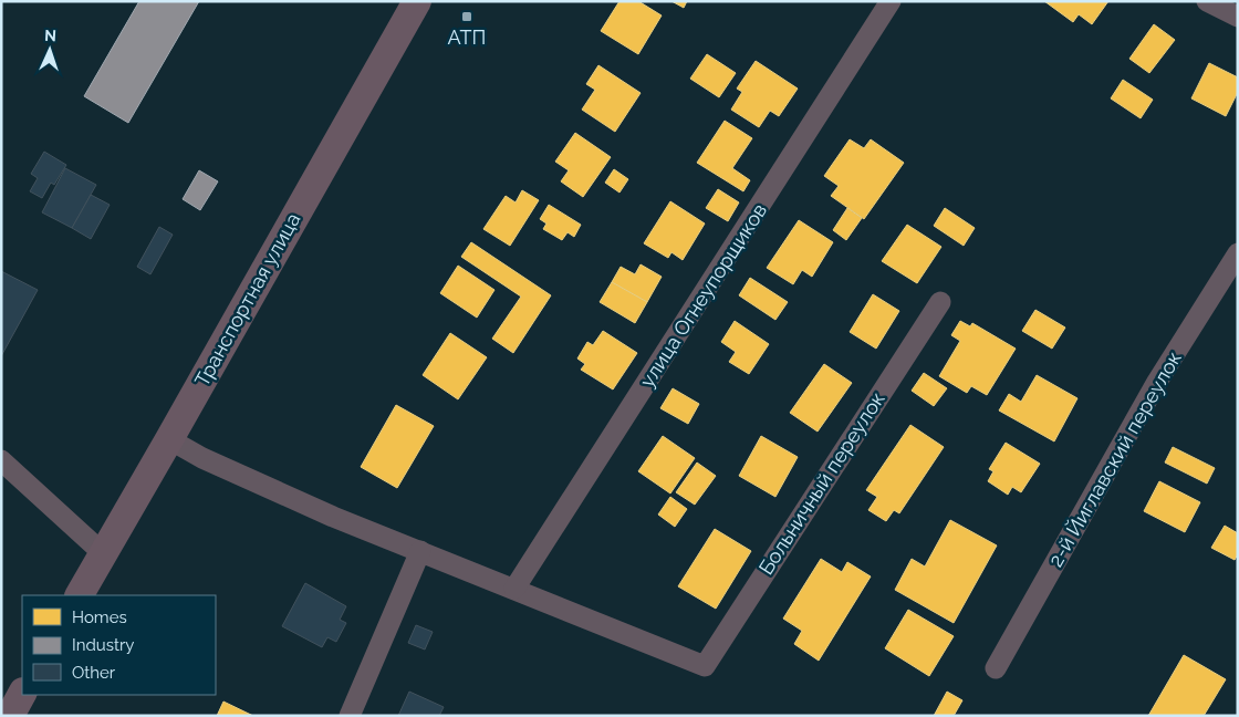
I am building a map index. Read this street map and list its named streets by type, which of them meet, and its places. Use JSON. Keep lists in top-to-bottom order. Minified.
{"streets":{"main road":["Транспортная улица"],"street":["улица Огнеупорщиков","2-й Йиглавский переулок","Больничный переулок"]},"crossings":[["улица Огнеупорщиков","Больничный переулок"]],"places":{"transit":["АТП"]},"legend":["Homes","Industry","Other"],"north":"top"}
